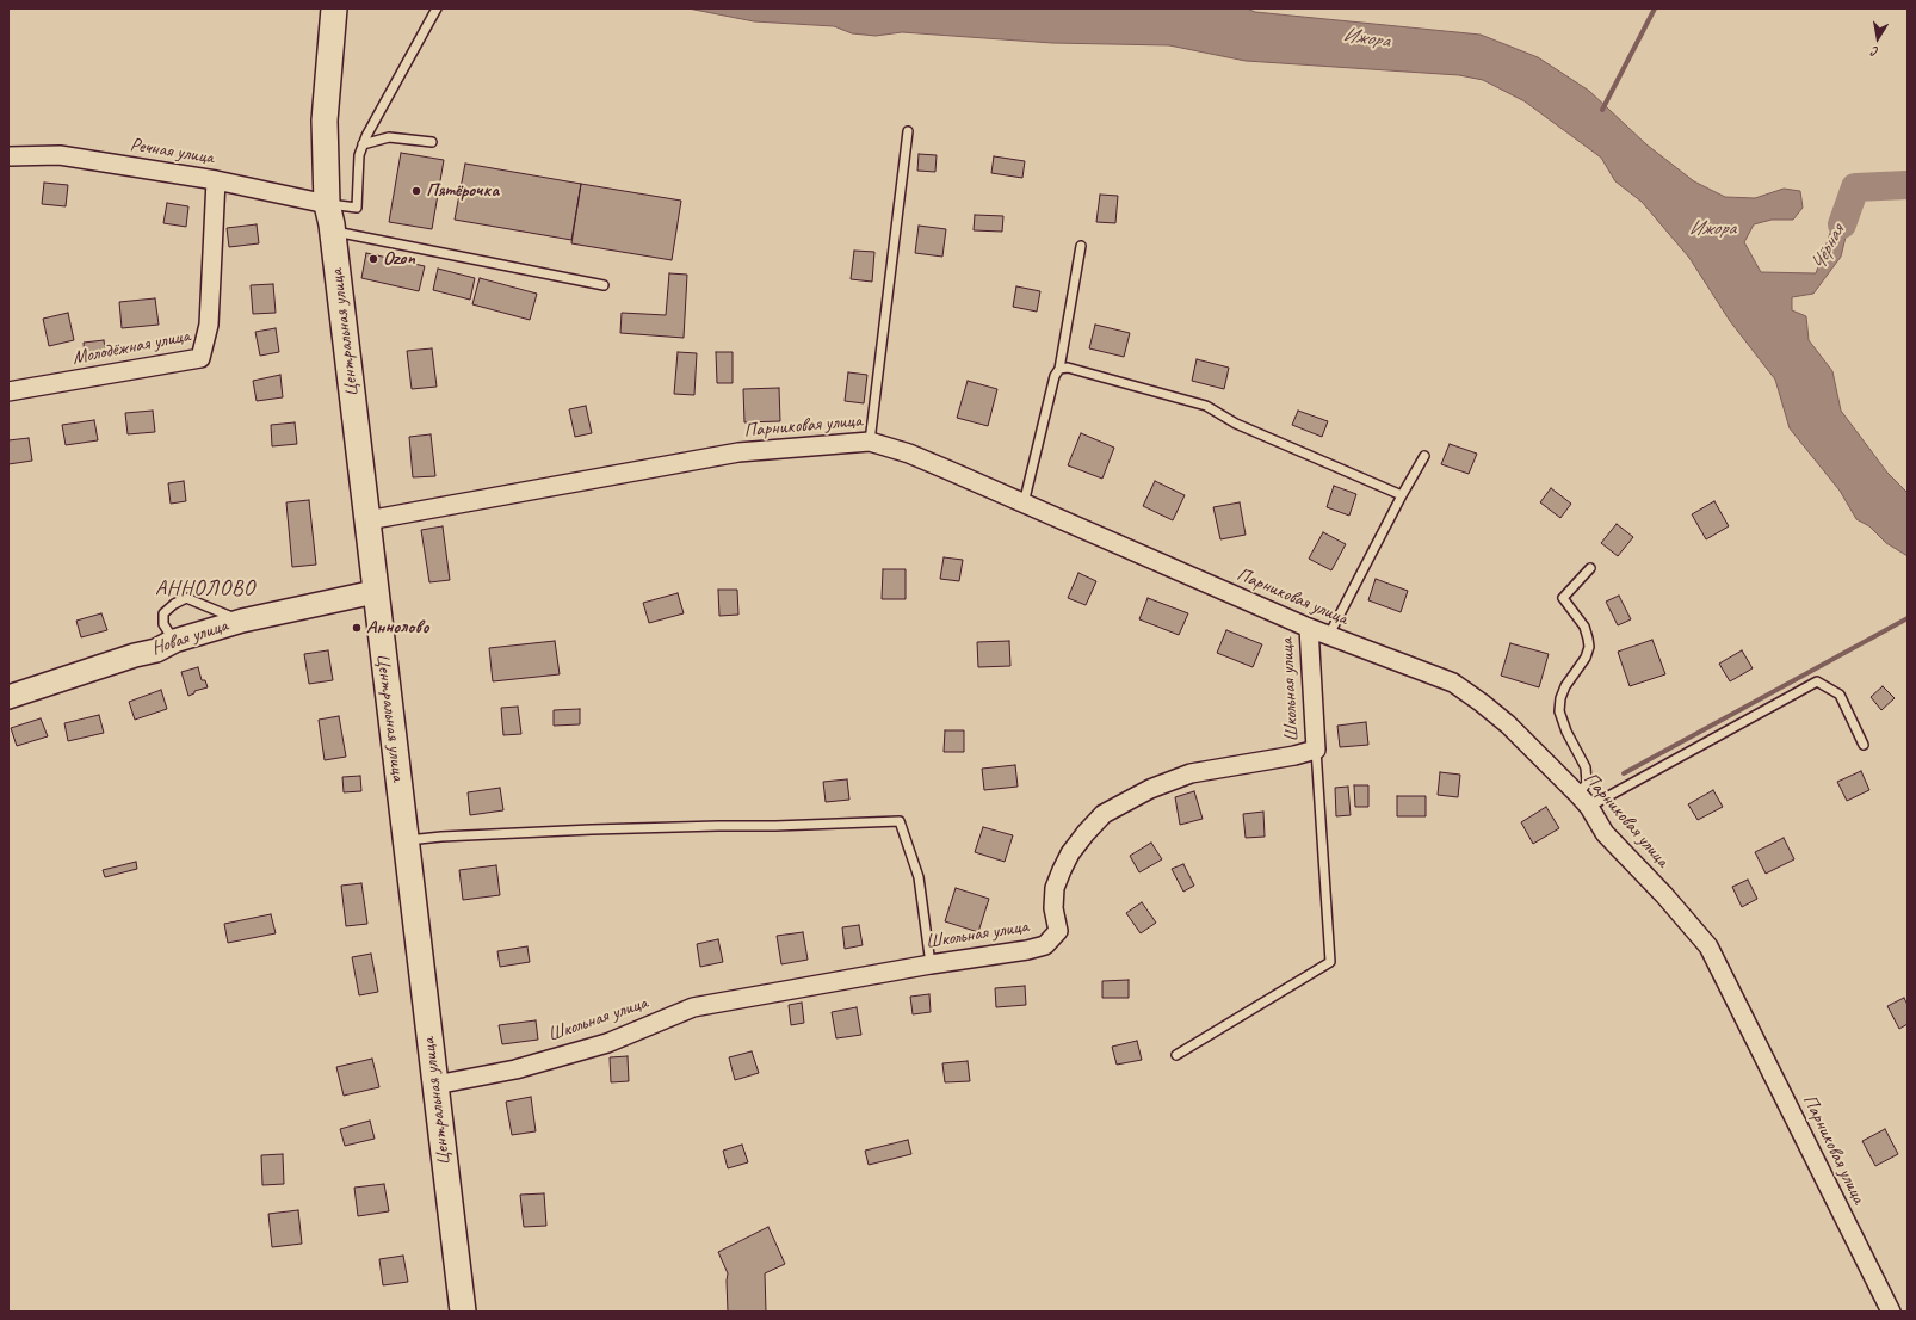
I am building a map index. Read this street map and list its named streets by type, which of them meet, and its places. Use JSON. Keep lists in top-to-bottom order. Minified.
{"streets":{"main road":["Центральная улица"],"street":["Речная улица","Молодёжная улица","Парниковая улица","Новая улица","Школьная улица"]},"crossings":[["Речная улица","Центральная улица"],["Речная улица","Молодёжная улица"],["Центральная улица","Парниковая улица"],["Центральная улица","Новая улица"],["Центральная улица","Школьная улица"],["Парниковая улица","Школьная улица"]],"districts":["АННОЛОВО"],"water":["Ижора","Чёрная"],"places":["Пятёрочка","Ozon","Аннолово"],"north":"bottom"}
